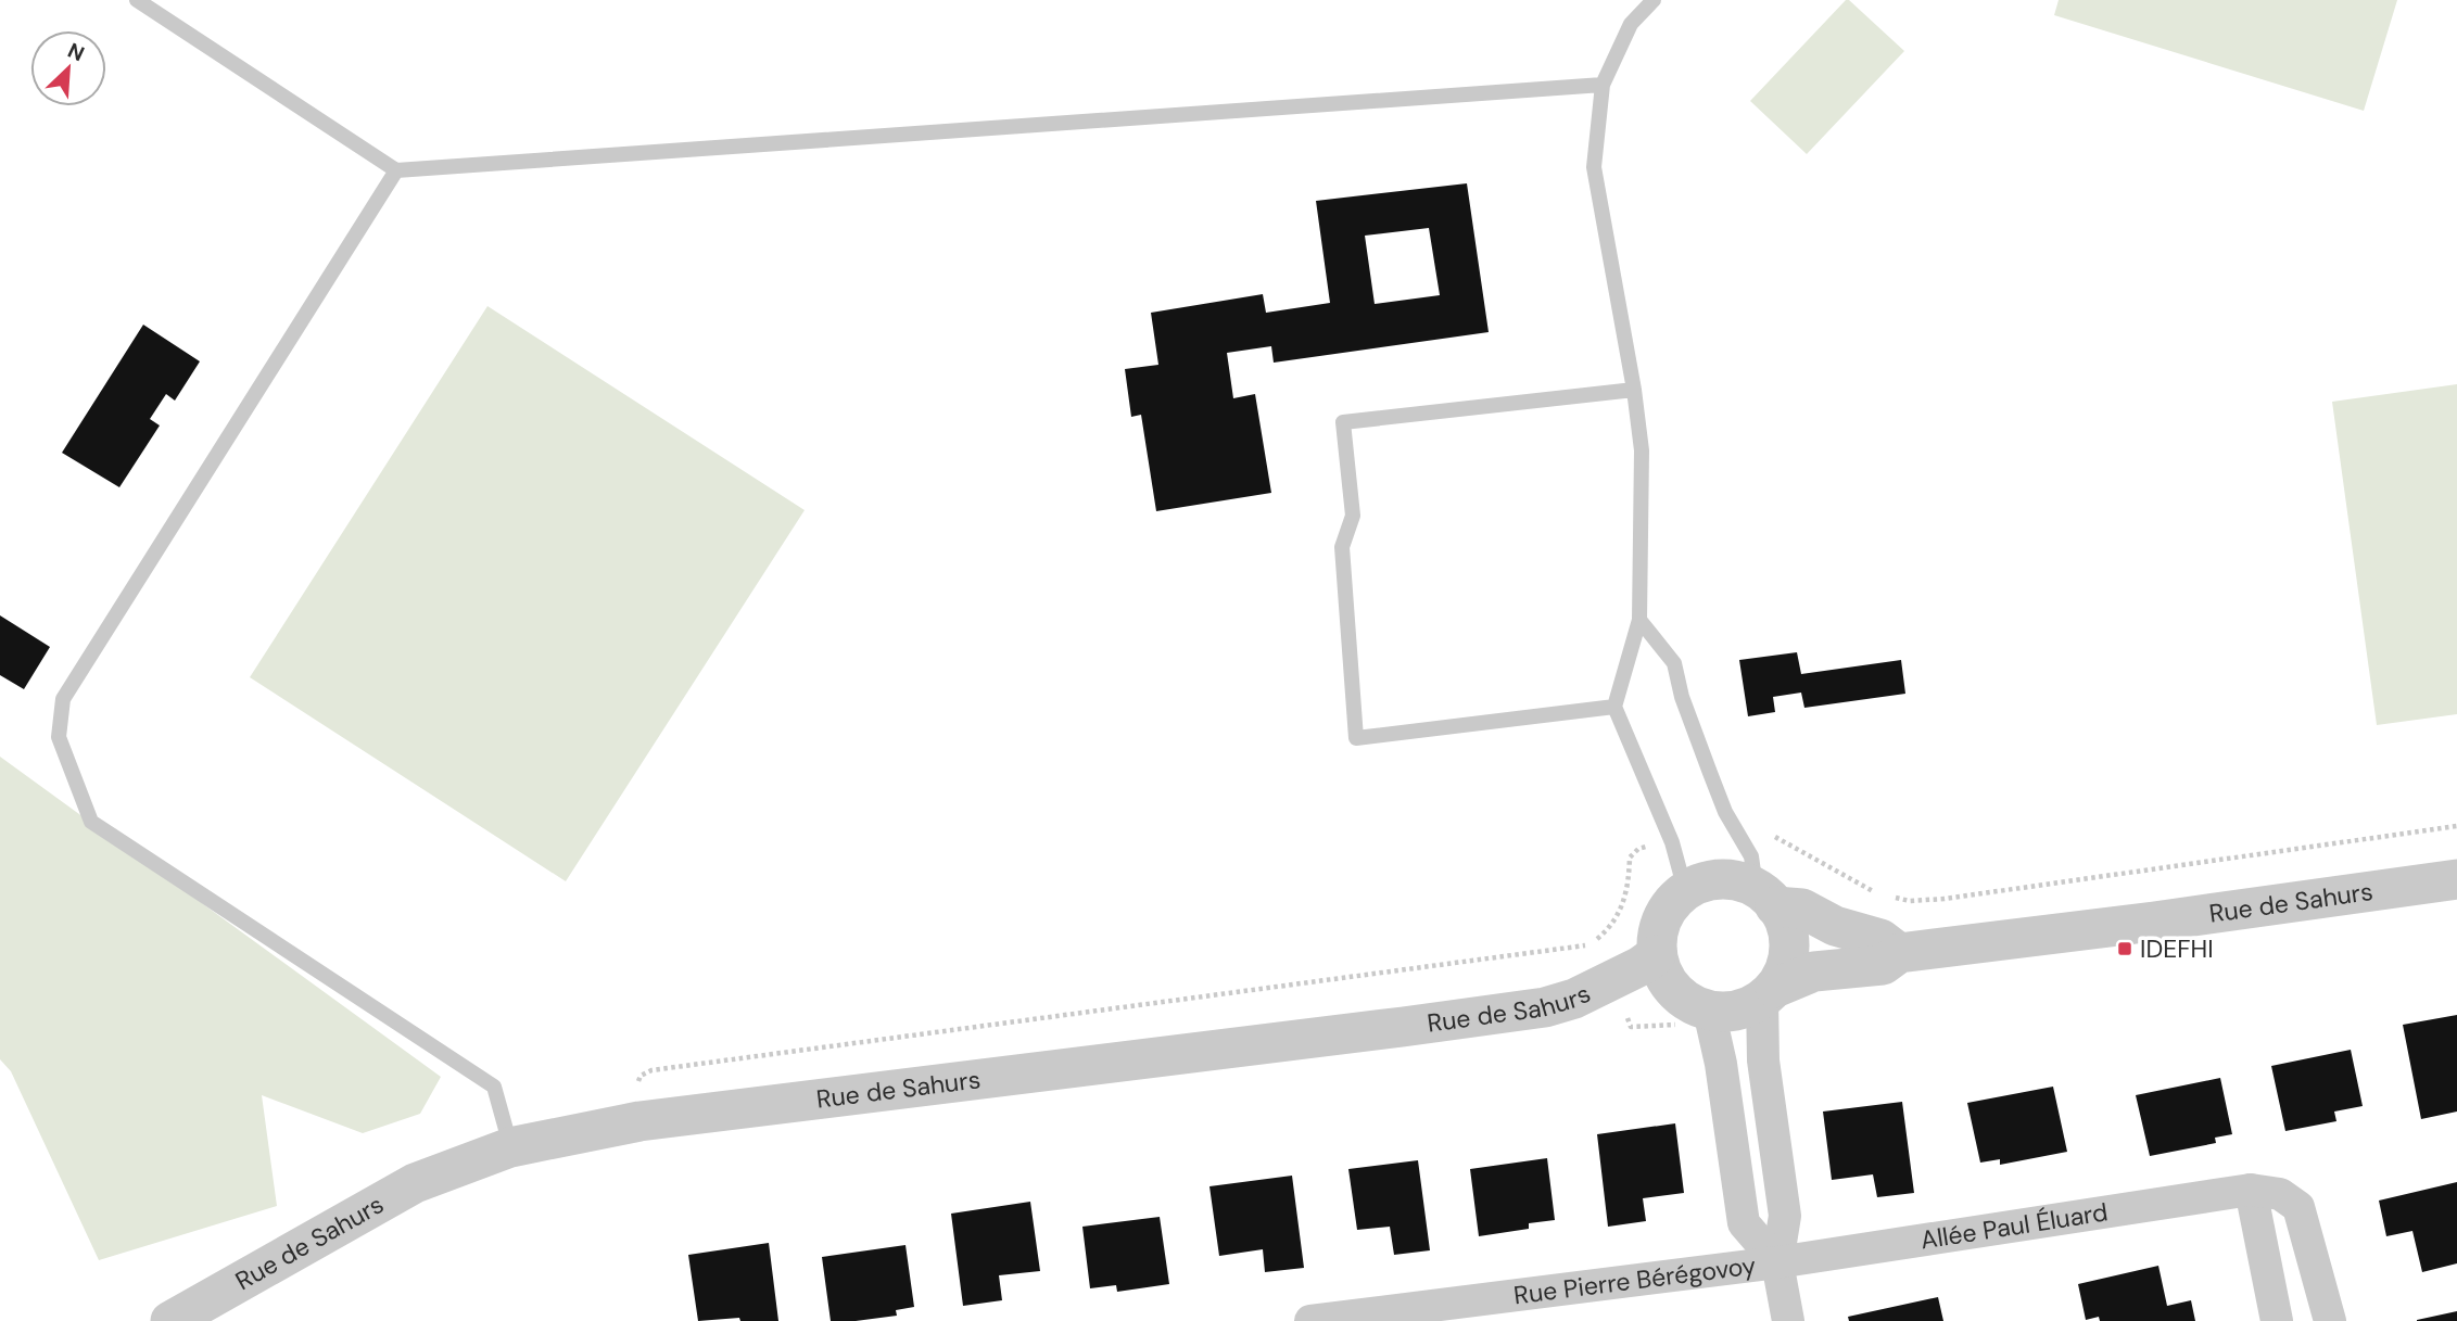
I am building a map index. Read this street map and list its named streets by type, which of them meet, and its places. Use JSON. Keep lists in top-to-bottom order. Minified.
{"streets":{"street":["Rue de Sahurs","Allée Paul Éluard","Rue Pierre Bérégovoy"]},"crossings":[["Rue de Sahurs","Rue Pierre Bérégovoy"],["Allée Paul Éluard","Rue Pierre Bérégovoy"]],"places":{"transit":["IDEFHI"]},"north":"top right"}
